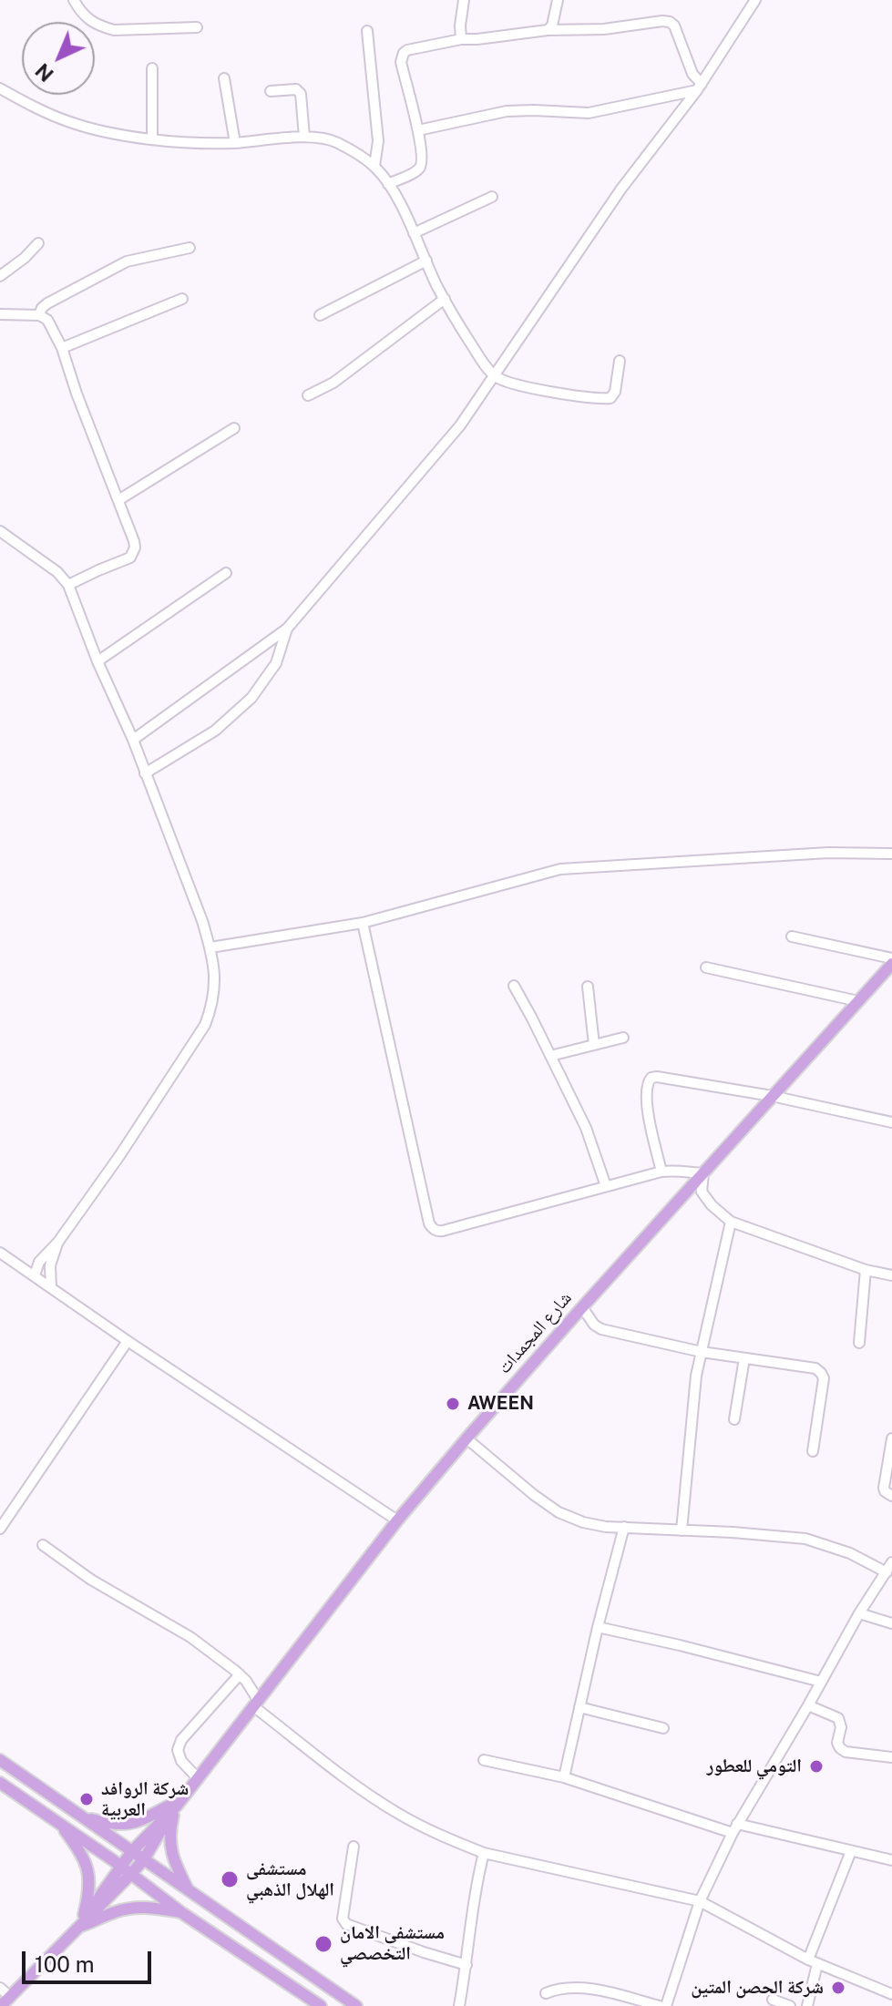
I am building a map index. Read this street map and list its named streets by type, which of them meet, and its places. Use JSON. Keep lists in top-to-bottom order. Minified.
{"streets":{"main road":["شارع المجمدات"]},"places":["AWEEN","التومي للعطور","شركة الروافد العربية","مستشفى الهلال الذهبي","مستشفى الامان التخصصي","شركة الحصن المتين"],"scale_bar":"100 m","north":"bottom left"}
